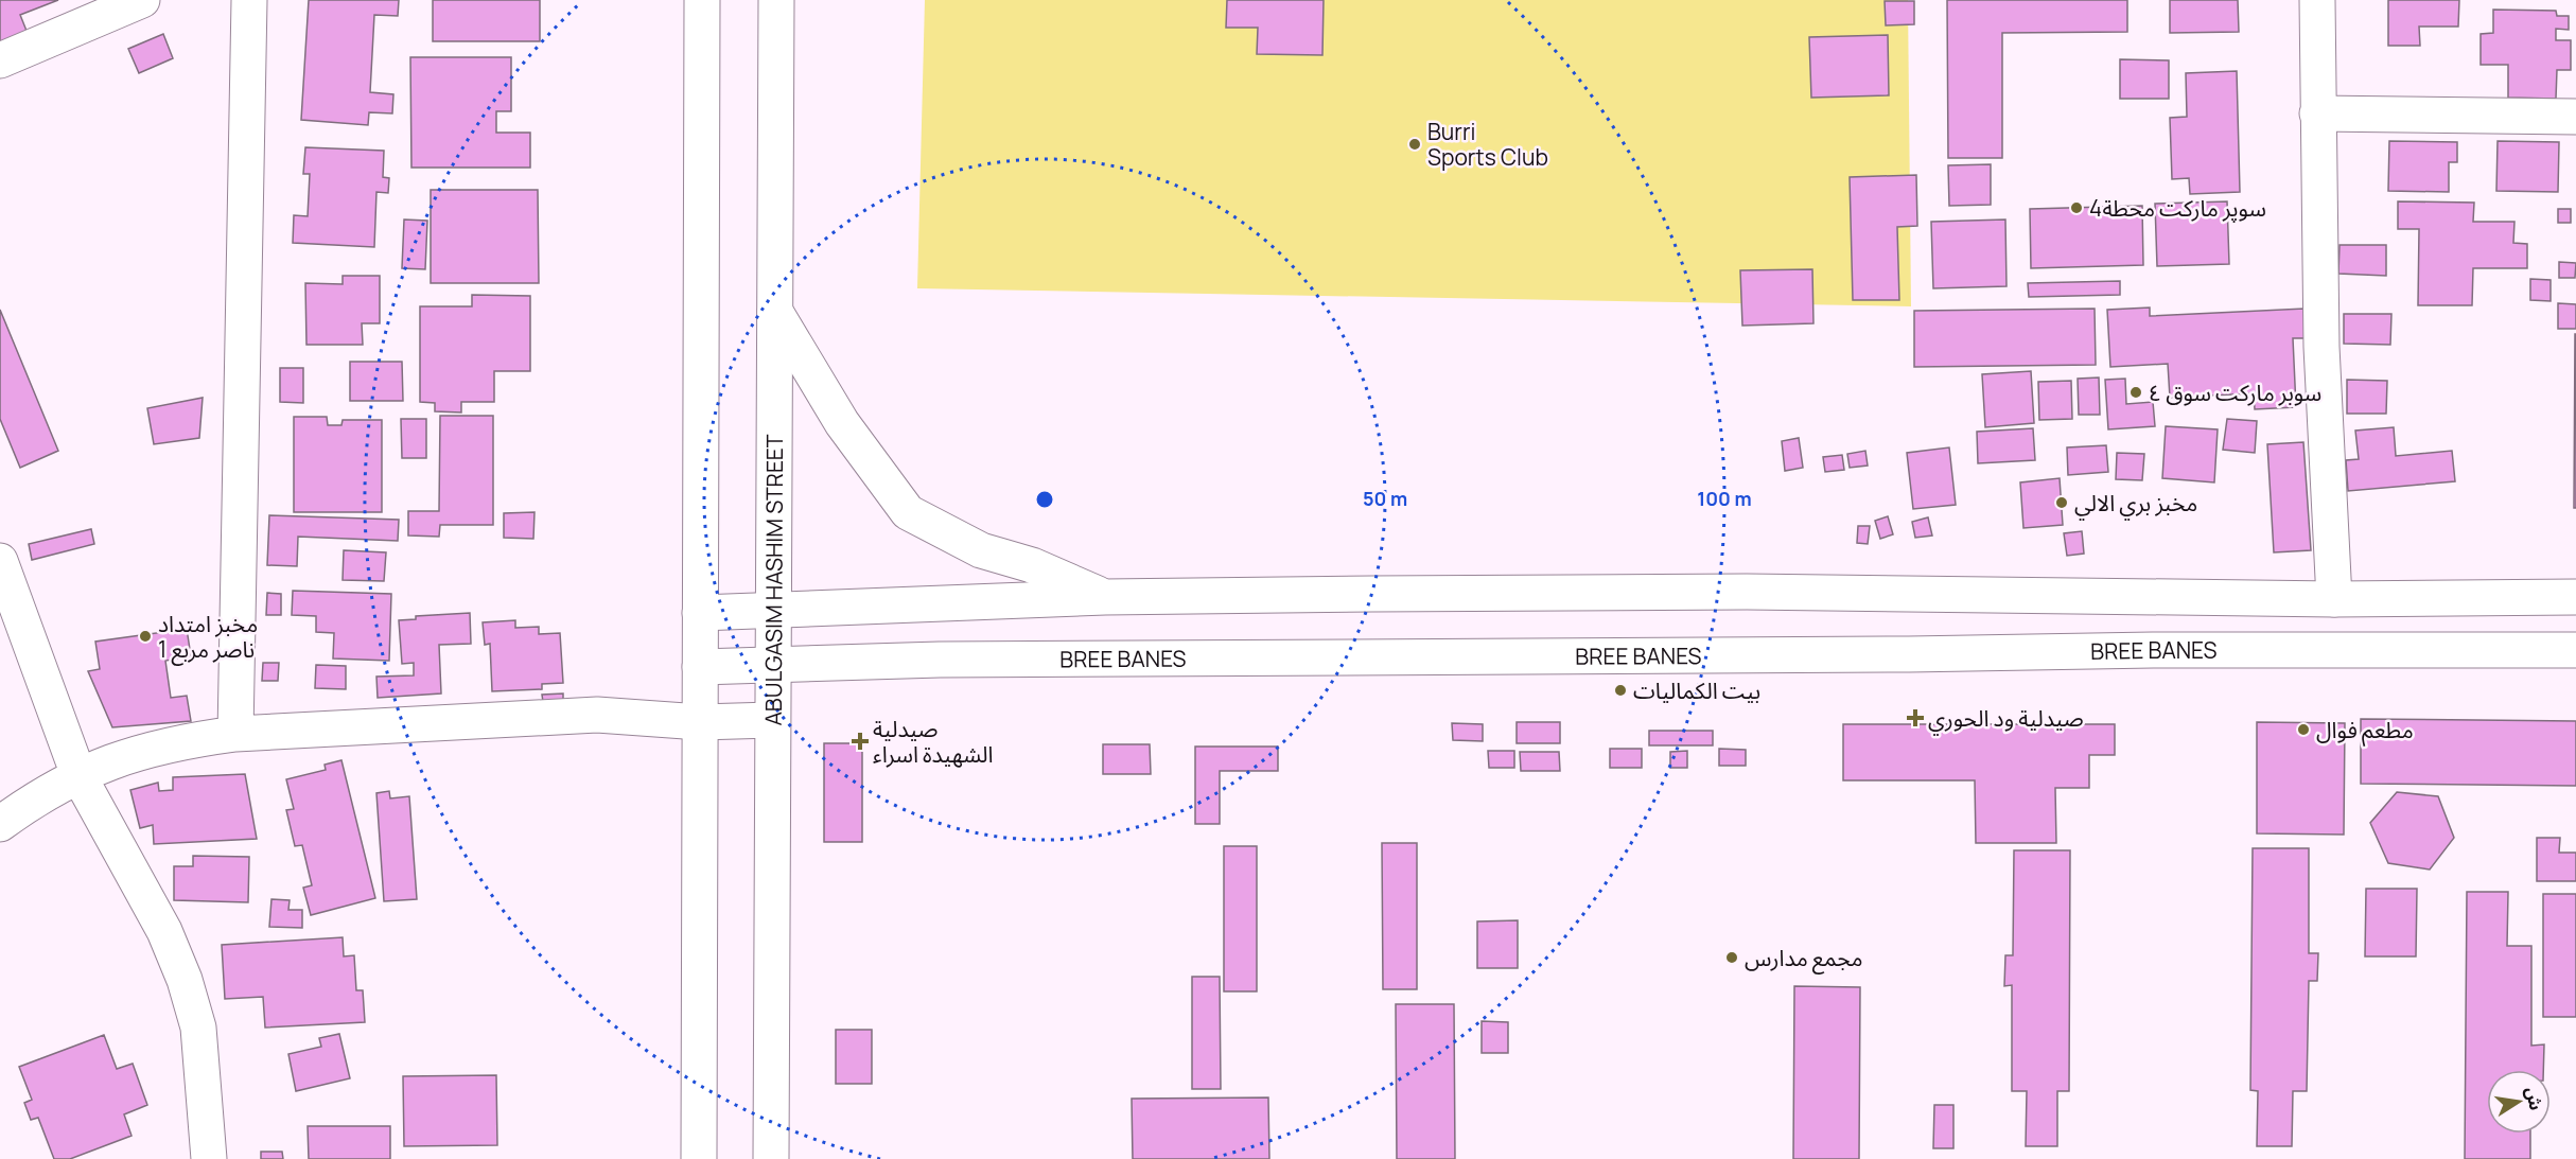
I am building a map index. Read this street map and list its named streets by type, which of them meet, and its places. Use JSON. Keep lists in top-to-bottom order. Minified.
{"streets":{"main road":["ABULGASIM HASHIM STREET","BREE BANES"]},"crossings":[["ABULGASIM HASHIM STREET","BREE BANES"]],"places":{"other":["Burri Sports Club","سوپر مارکت محطة4","سوبر ماركت سوق ٤","مخبز بري الالي","مخبز امتداد ناصر مربع 1","بيت الكماليات","مطعم فوال","مجمع مدارس"],"health":["صيدلية ود الحوري","صيدلية الشهيدة اسراء"]},"north":"right","rings":["50 m","100 m"]}
